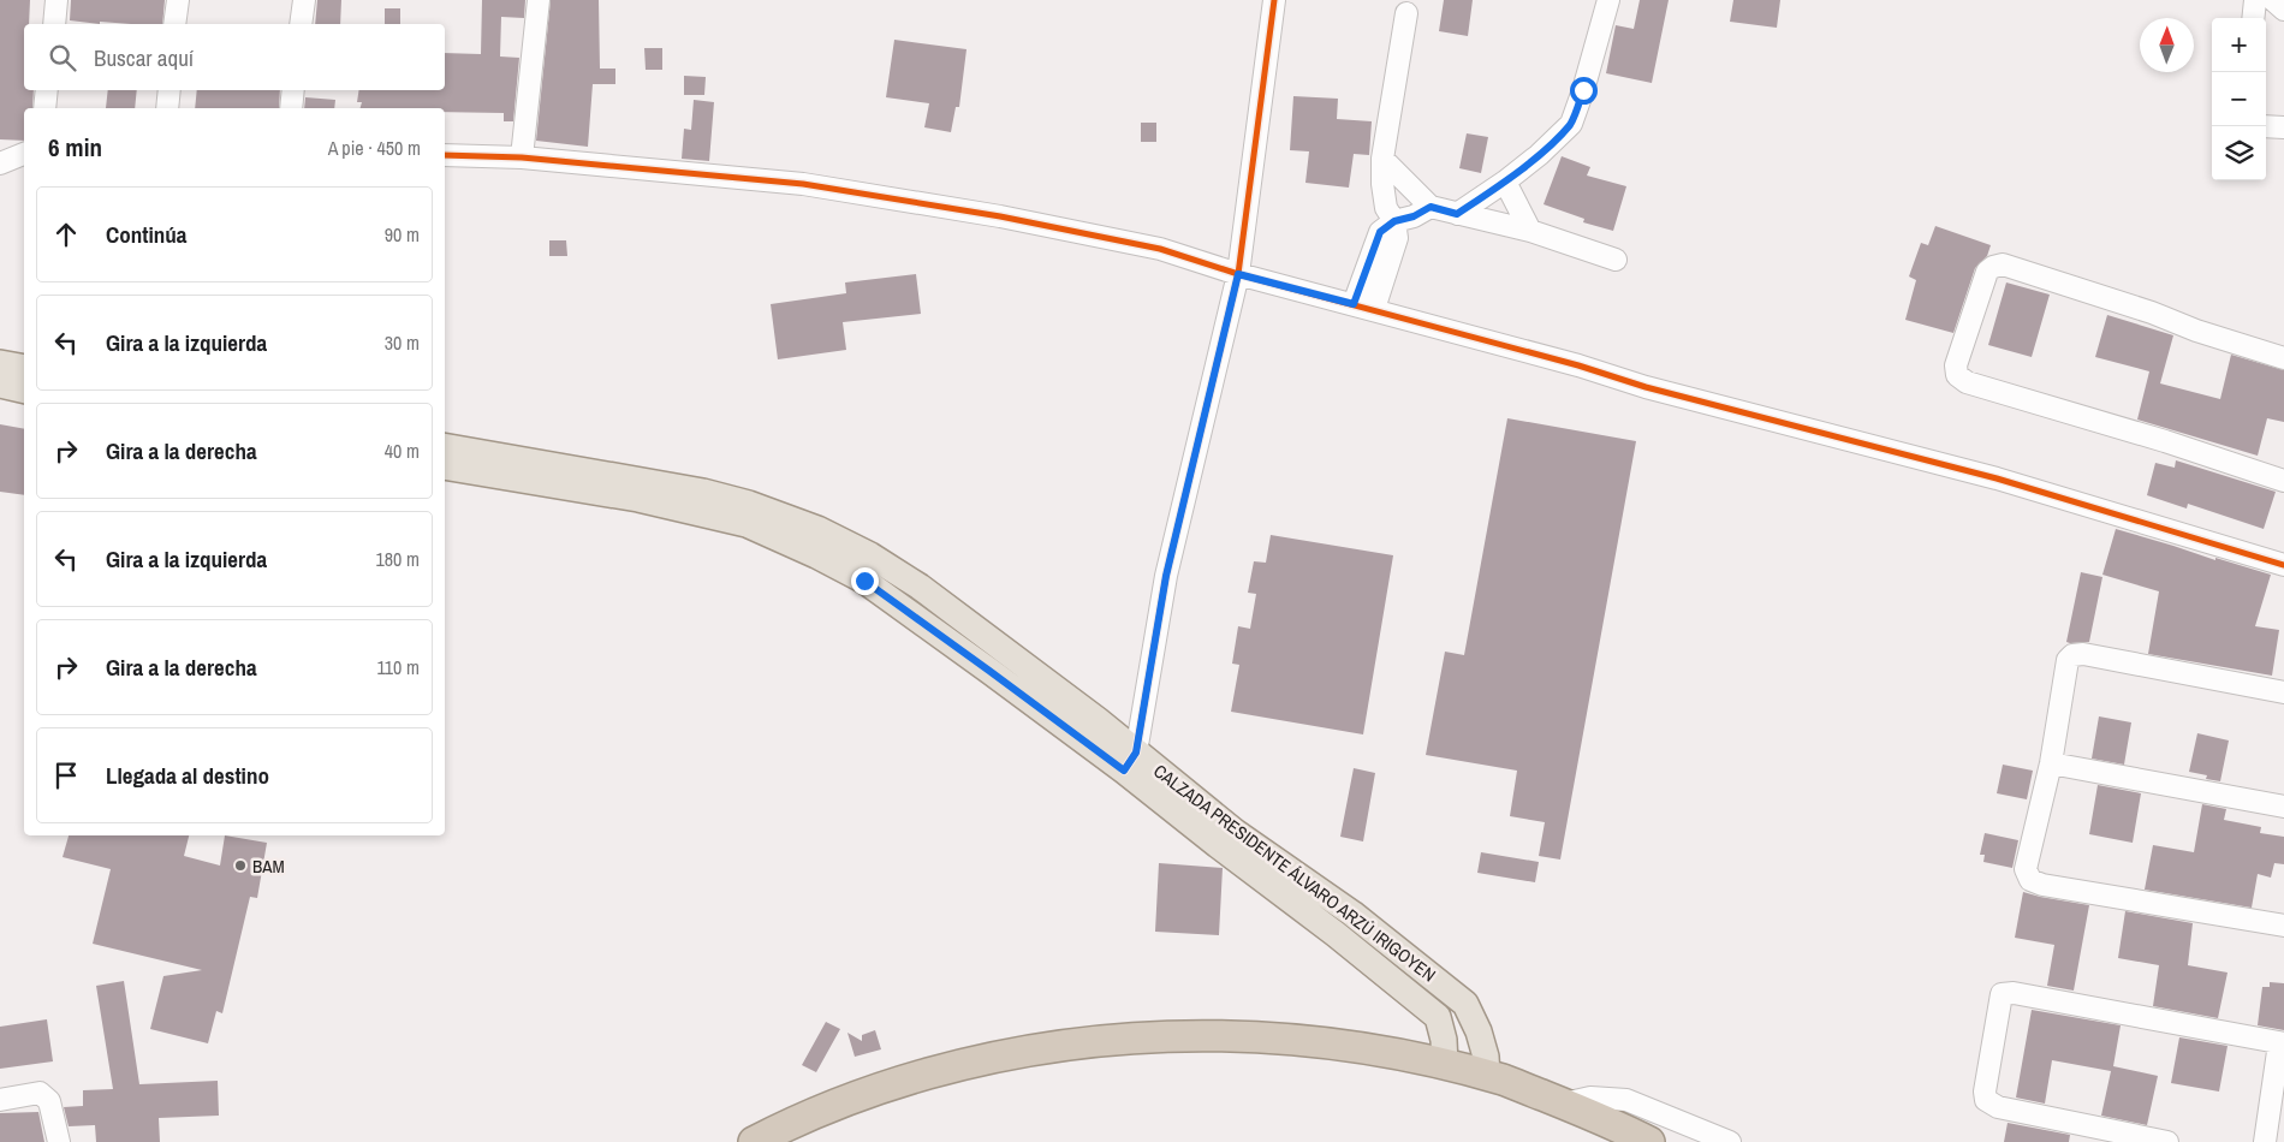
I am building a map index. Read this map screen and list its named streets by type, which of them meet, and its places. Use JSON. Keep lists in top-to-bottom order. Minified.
{"streets":{"main road":["CALZADA PRESIDENTE ÁLVARO ARZÚ IRIGOYEN"]},"places":["BAM"],"north":"top","page":{"map_buttons":["+","−"],"search":"Buscar aquí","heading":["6 min","A pie · 450 m"],"list":[["Continúa","90 m"],["Gira a la izquierda","30 m"],["Gira a la derecha","40 m"],["Gira a la izquierda","180 m"],["Gira a la derecha","110 m"],"Llegada al destino"]}}
